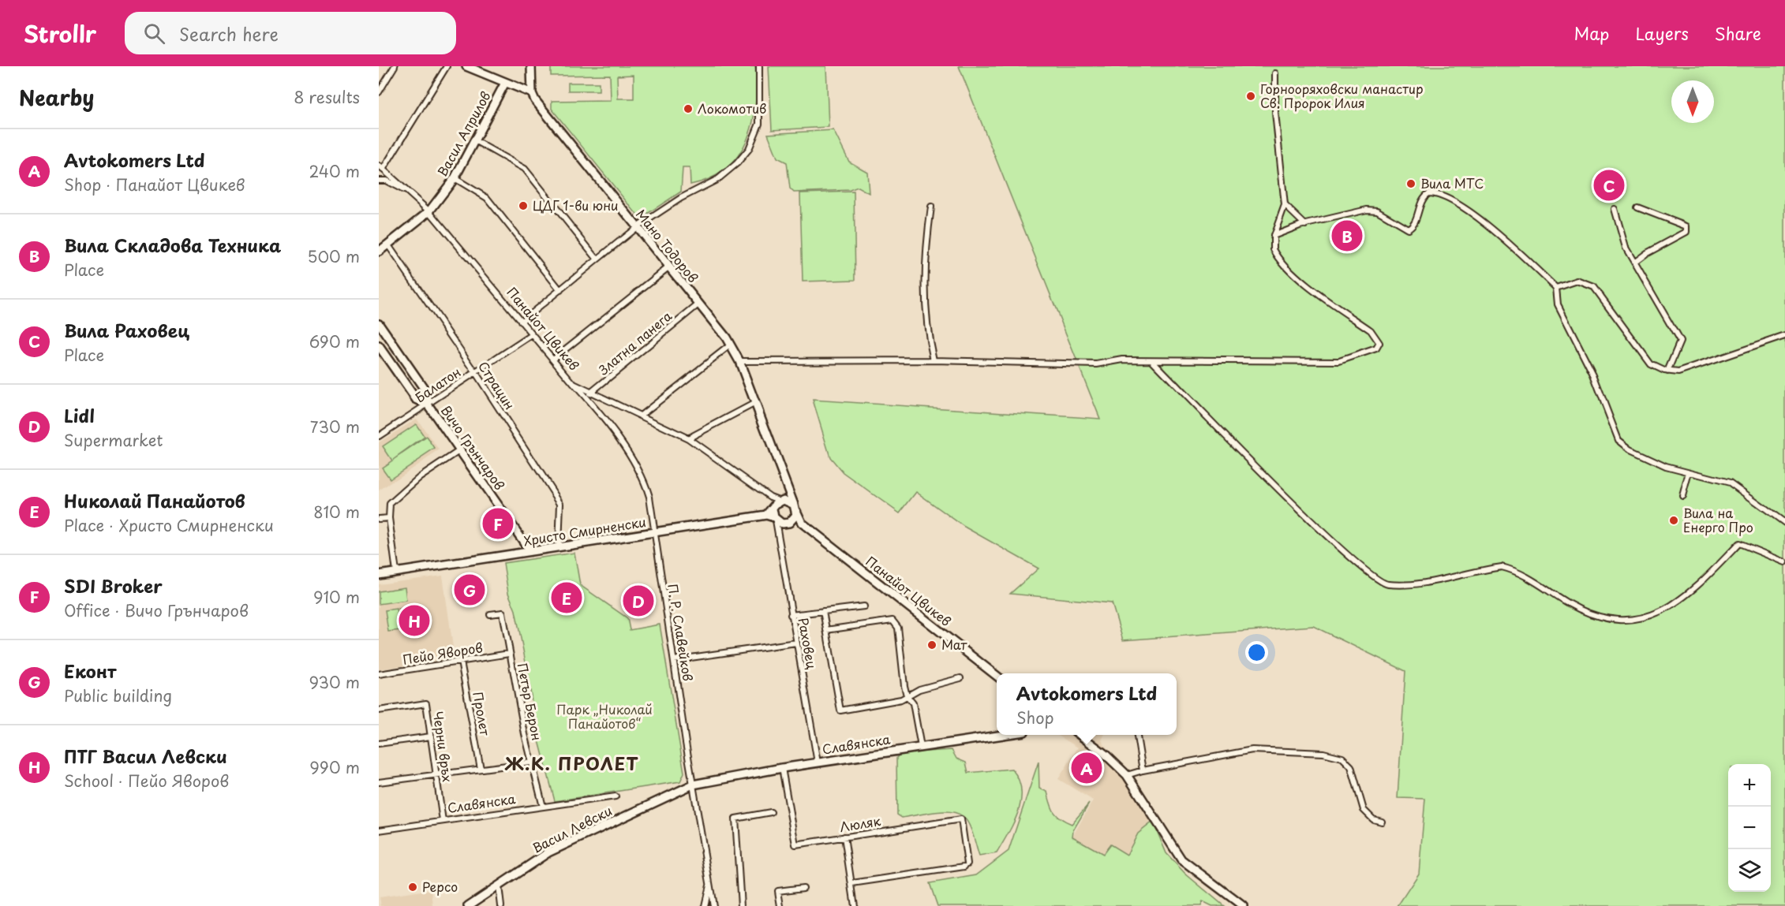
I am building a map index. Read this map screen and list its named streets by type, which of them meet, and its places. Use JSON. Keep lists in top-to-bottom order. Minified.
{"streets":{"street":["Васил Априлов","Мано Тодоров","Панайот Цвикев","Златна панега","Балатон","Страцин","Вичо Грънчаров","Христо Смирненски","П. Р. Славейков","Раховец","Пейо Яворов","Петър Берон","Пролет","Славянска","Черни връх","Люляк","Васил Левски"]},"crossings":[["Васил Априлов","Панайот Цвикев"],["Васил Априлов","Страцин"],["Мано Тодоров","Панайот Цвикев"],["Мано Тодоров","Златна панега"],["Панайот Цвикев","Златна панега"],["Панайот Цвикев","Балатон"],["Панайот Цвикев","П. Р. Славейков"],["Златна панега","П. Р. Славейков"],["Балатон","Страцин"],["Балатон","Вичо Грънчаров"],["Страцин","Христо Смирненски"],["Вичо Грънчаров","Христо Смирненски"],["Христо Смирненски","П. Р. Славейков"],["Христо Смирненски","Раховец"],["П. Р. Славейков","Славянска"],["П. Р. Славейков","Васил Левски"],["Раховец","Славянска"],["Пейо Яворов","Петър Берон"],["Пейо Яворов","Пролет"],["Петър Берон","Славянска"],["Славянска","Черни връх"],["Славянска","Люляк"],["Славянска","Васил Левски"]],"districts":["Ж.К. ПРОЛЕТ"],"parks":["Парк „Николай Панайотов“"],"places":["Горнооряховски манастир Св. Пророк Илия","Локомотив","Вила МТС","ЦДГ 1-ви юни","Вила на Енерго Про","Мат","Pepco"],"north":"bottom","page":{"header":"Strollr","search":"Search here","nav":["Map","Layers","Share"],"heading":["Nearby","8 results"],"list":[{"mark":"A","name":"Avtokomers Ltd","note":"Shop · Панайот Цвикев","value":"240 m"},{"mark":"B","name":"Вила Складова Техника","note":"Place","value":"500 m"},{"mark":"C","name":"Вила Раховец","note":"Place","value":"690 m"},{"mark":"D","name":"Lidl","note":"Supermarket","value":"730 m"},{"mark":"E","name":"Николай Панайотов","note":"Place · Христо Смирненски","value":"810 m"},{"mark":"F","name":"SDI Broker","note":"Office · Вичо Грънчаров","value":"910 m"},{"mark":"G","name":"Еконт","note":"Public building","value":"930 m"},{"mark":"H","name":"ПТГ Васил Левски","note":"School · Пейо Яворов","value":"990 m"}],"pins":["C","B","F","G","E","D","H","A"],"popup":["Avtokomers Ltd","Shop"],"map_buttons":["+","−"]}}
